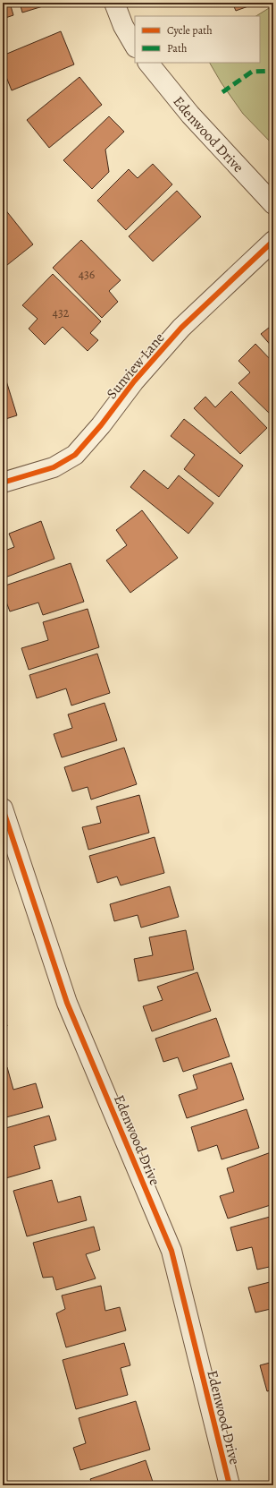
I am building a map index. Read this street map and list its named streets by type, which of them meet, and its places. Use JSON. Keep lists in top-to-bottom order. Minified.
{"streets":{"street":["Edenwood Drive","Sunview Lane"]},"house_numbers":["436","432"],"legend":["Cycle path","Path"]}
